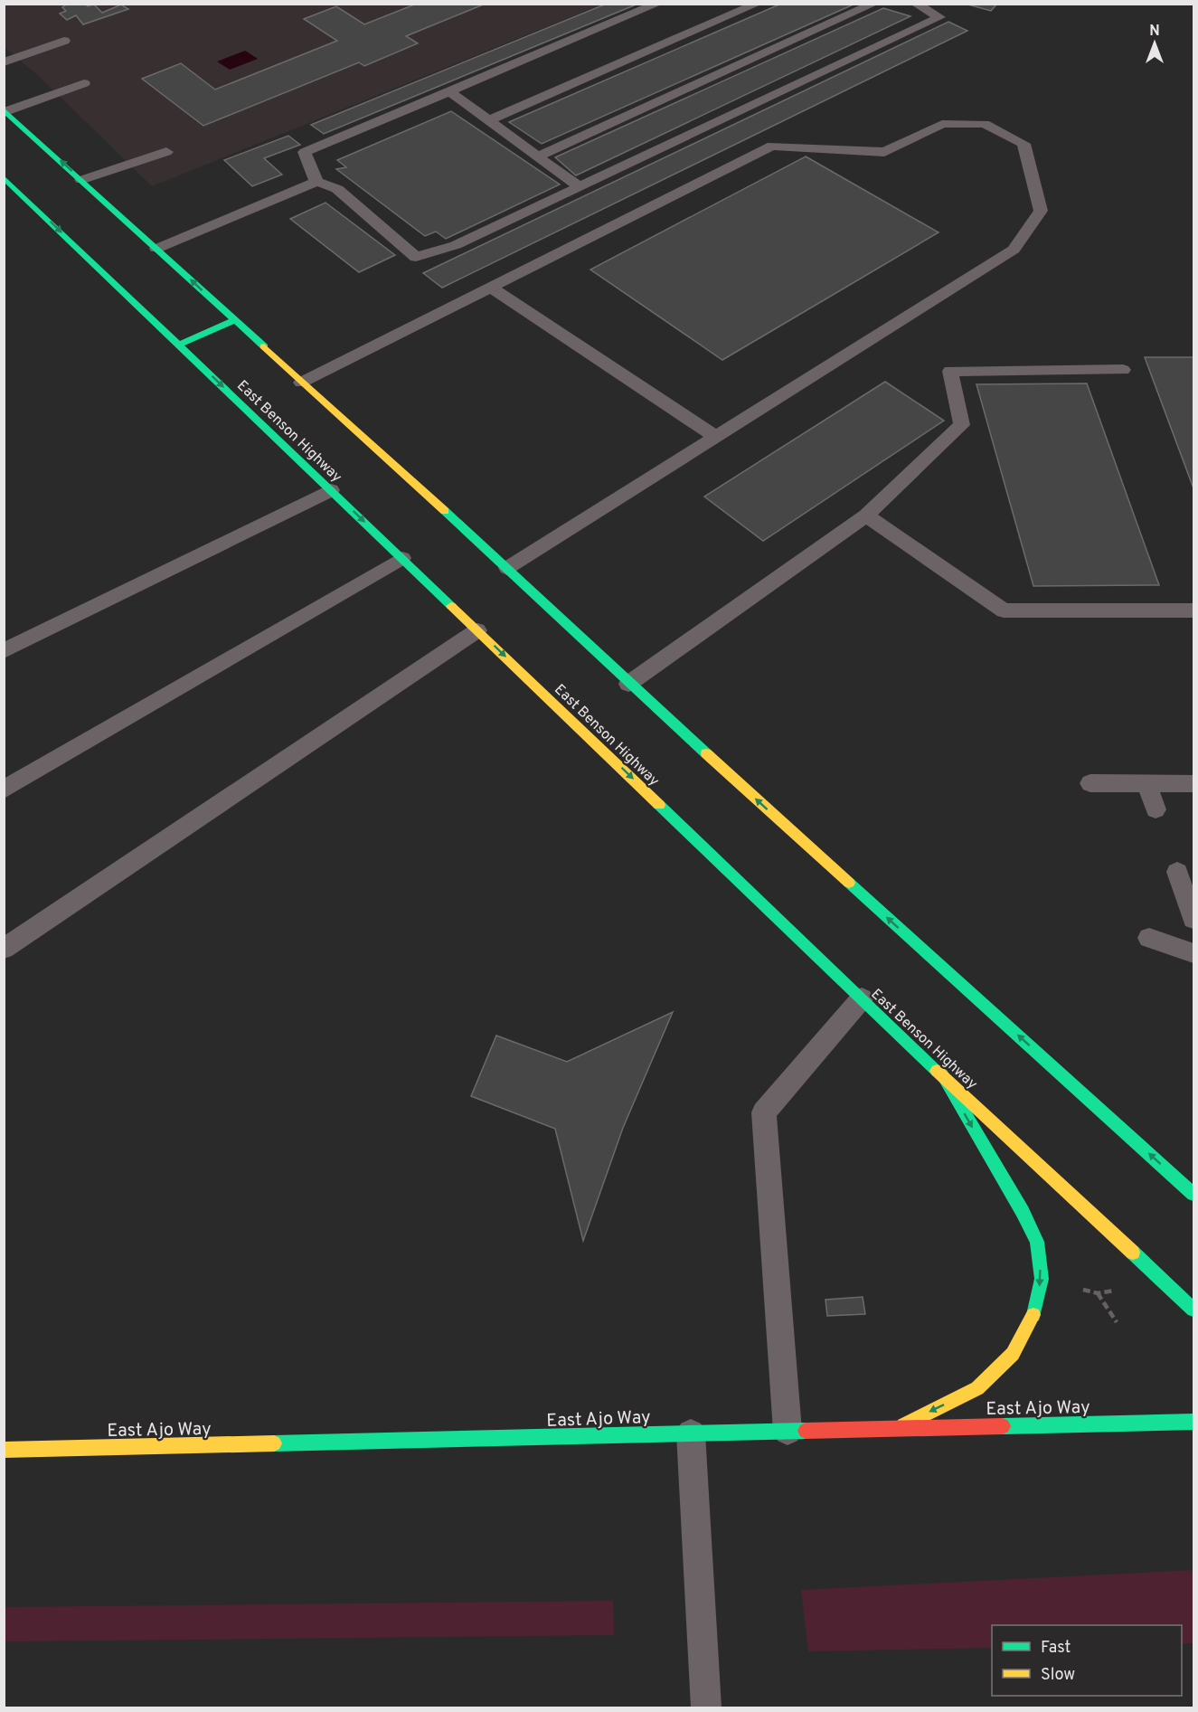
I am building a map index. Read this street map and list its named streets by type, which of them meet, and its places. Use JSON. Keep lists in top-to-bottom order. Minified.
{"streets":{"main road":["East Benson Highway","East Ajo Way"]},"legend":["Fast","Slow"],"north":"top"}
